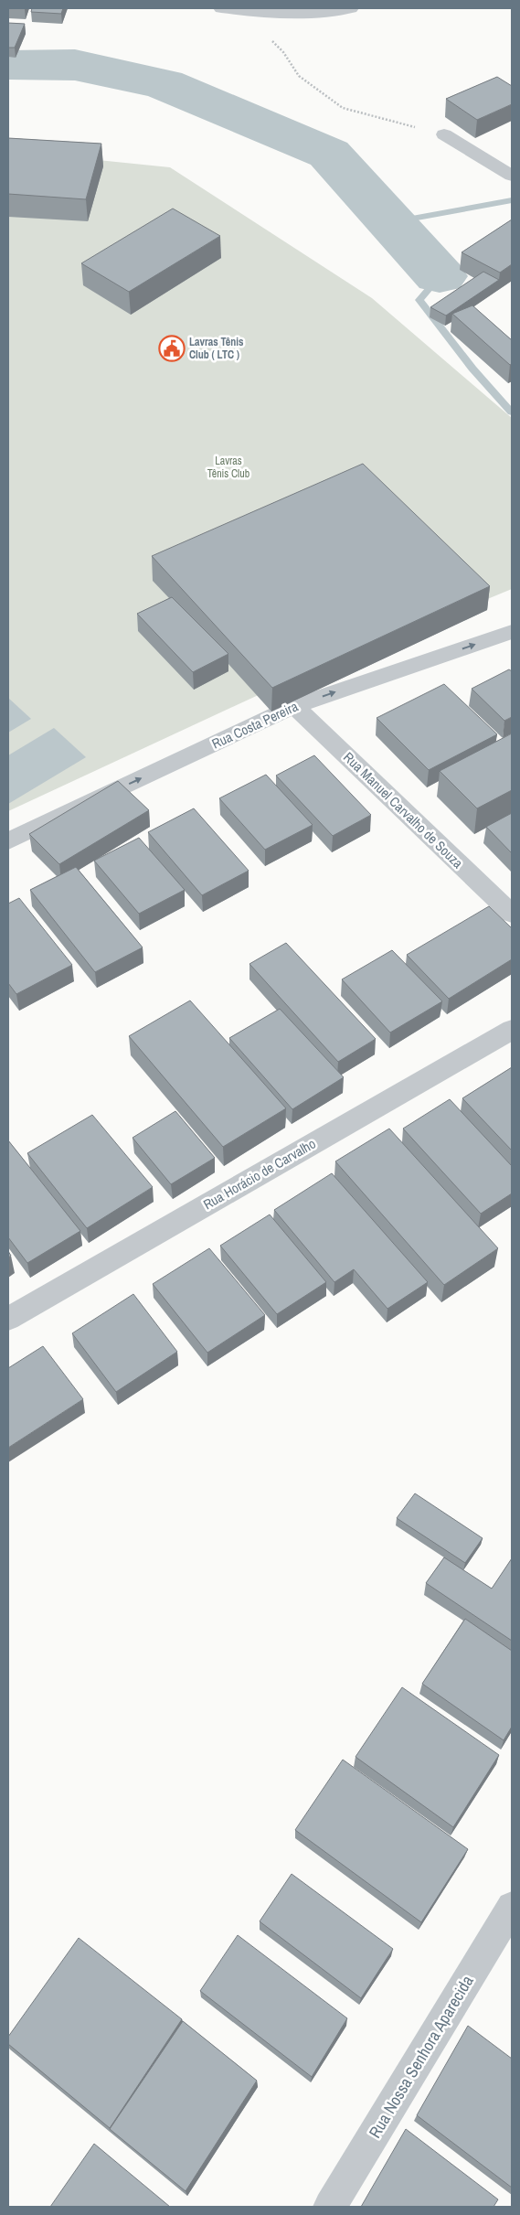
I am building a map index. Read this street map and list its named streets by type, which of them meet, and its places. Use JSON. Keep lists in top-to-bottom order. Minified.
{"streets":{"street":["Rua Costa Pereira","Rua Manuel Carvalho de Souza","Rua Horácio de Carvalho","Rua Nossa Senhora Aparecida"]},"crossings":[["Rua Costa Pereira","Rua Manuel Carvalho de Souza"]],"one_way":["Rua Costa Pereira"],"parks":["Lavras Tênis Club"],"places":{"public building":["Lavras Tênis Club ( LTC )"]}}
